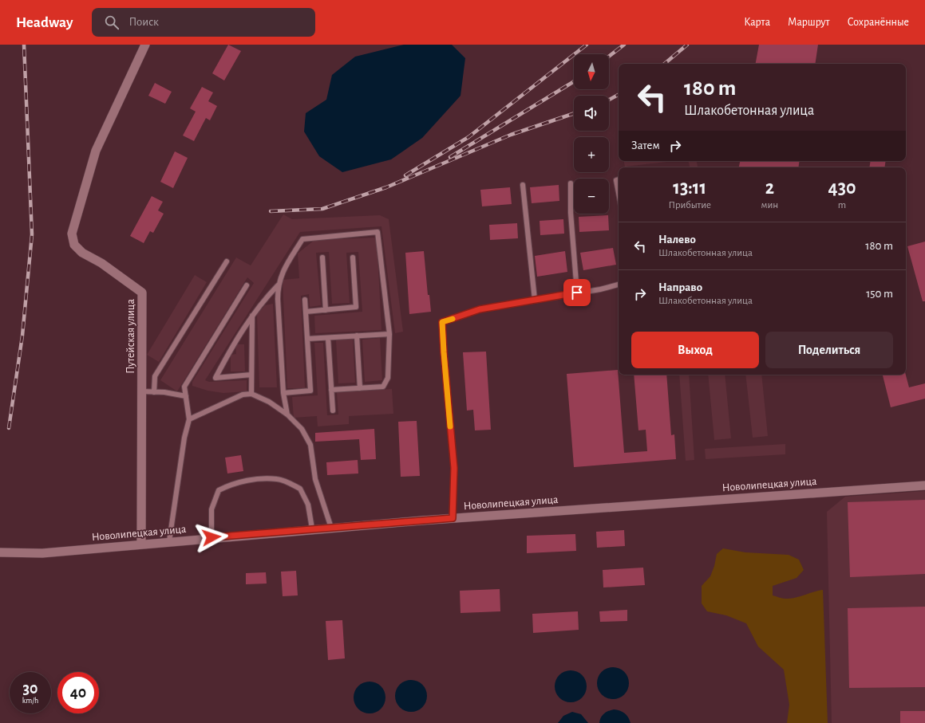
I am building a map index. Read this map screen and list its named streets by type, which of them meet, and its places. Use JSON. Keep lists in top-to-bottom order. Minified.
{"streets":{"street":["Путейская улица","Новолипецкая улица"]},"crossings":[["Путейская улица","Новолипецкая улица"]],"north":"bottom","page":{"header":"Headway","search":"Поиск","nav":["Карта","Маршрут","Сохранённые"],"map_buttons":["+","−"],"turn":["180 m","Шлакобетонная улица"],"then":"Затем","eta":["13:11","Прибытие","2","мин","430","m"],"list":[{"name":"Налево","note":"Шлакобетонная улица","value":"180 m"},{"name":"Направо","note":"Шлакобетонная улица","value":"150 m"}],"buttons":["Выход","Поделиться"],"speed":"30 km/h","limit":"40"}}
